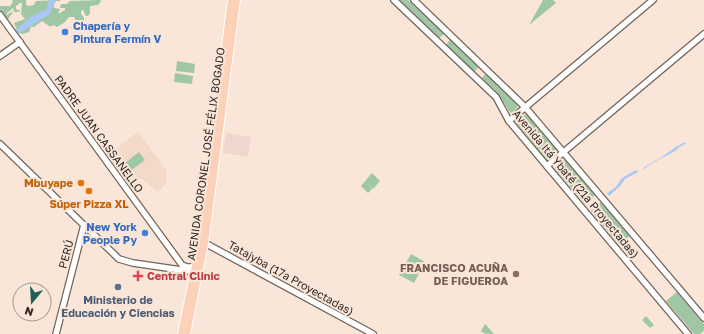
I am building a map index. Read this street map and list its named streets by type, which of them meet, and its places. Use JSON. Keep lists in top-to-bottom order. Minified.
{"streets":{"main road":["AVENIDA CORONEL JOSÉ FÉLIX BOGADO"],"street":["PADRE JUAN CASSANELLO","Avenida Itá Ybaté (21ª Proyectadas)","PERÚ","Tatajyba (17ª Proyectadas)"]},"crossings":[["PADRE JUAN CASSANELLO","AVENIDA CORONEL JOSÉ FÉLIX BOGADO"],["AVENIDA CORONEL JOSÉ FÉLIX BOGADO","Tatajyba (17ª Proyectadas)"]],"places":{"other":["Chapería y Pintura Fermín V","Mbuyape","Súper Pizza XL","New York People Py","FRANCISCO ACUÑA DE FIGUEROA","Ministerio de Educación y Ciencias"],"health":["Central Clinic"]},"north":"bottom"}
